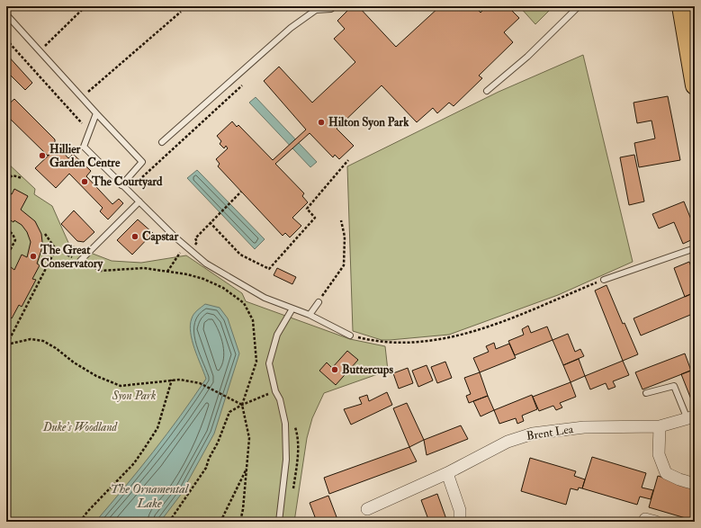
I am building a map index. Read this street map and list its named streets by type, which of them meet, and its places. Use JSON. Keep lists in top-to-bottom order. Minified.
{"streets":{"street":["Brent Lea"]},"water":["The Ornamental Lake"],"parks":["Syon Park","Duke's Woodland"],"places":["Hilton Syon Park","Hillier Garden Centre","The Courtyard","Capstar","The Great Conservatory","Buttercups"]}
